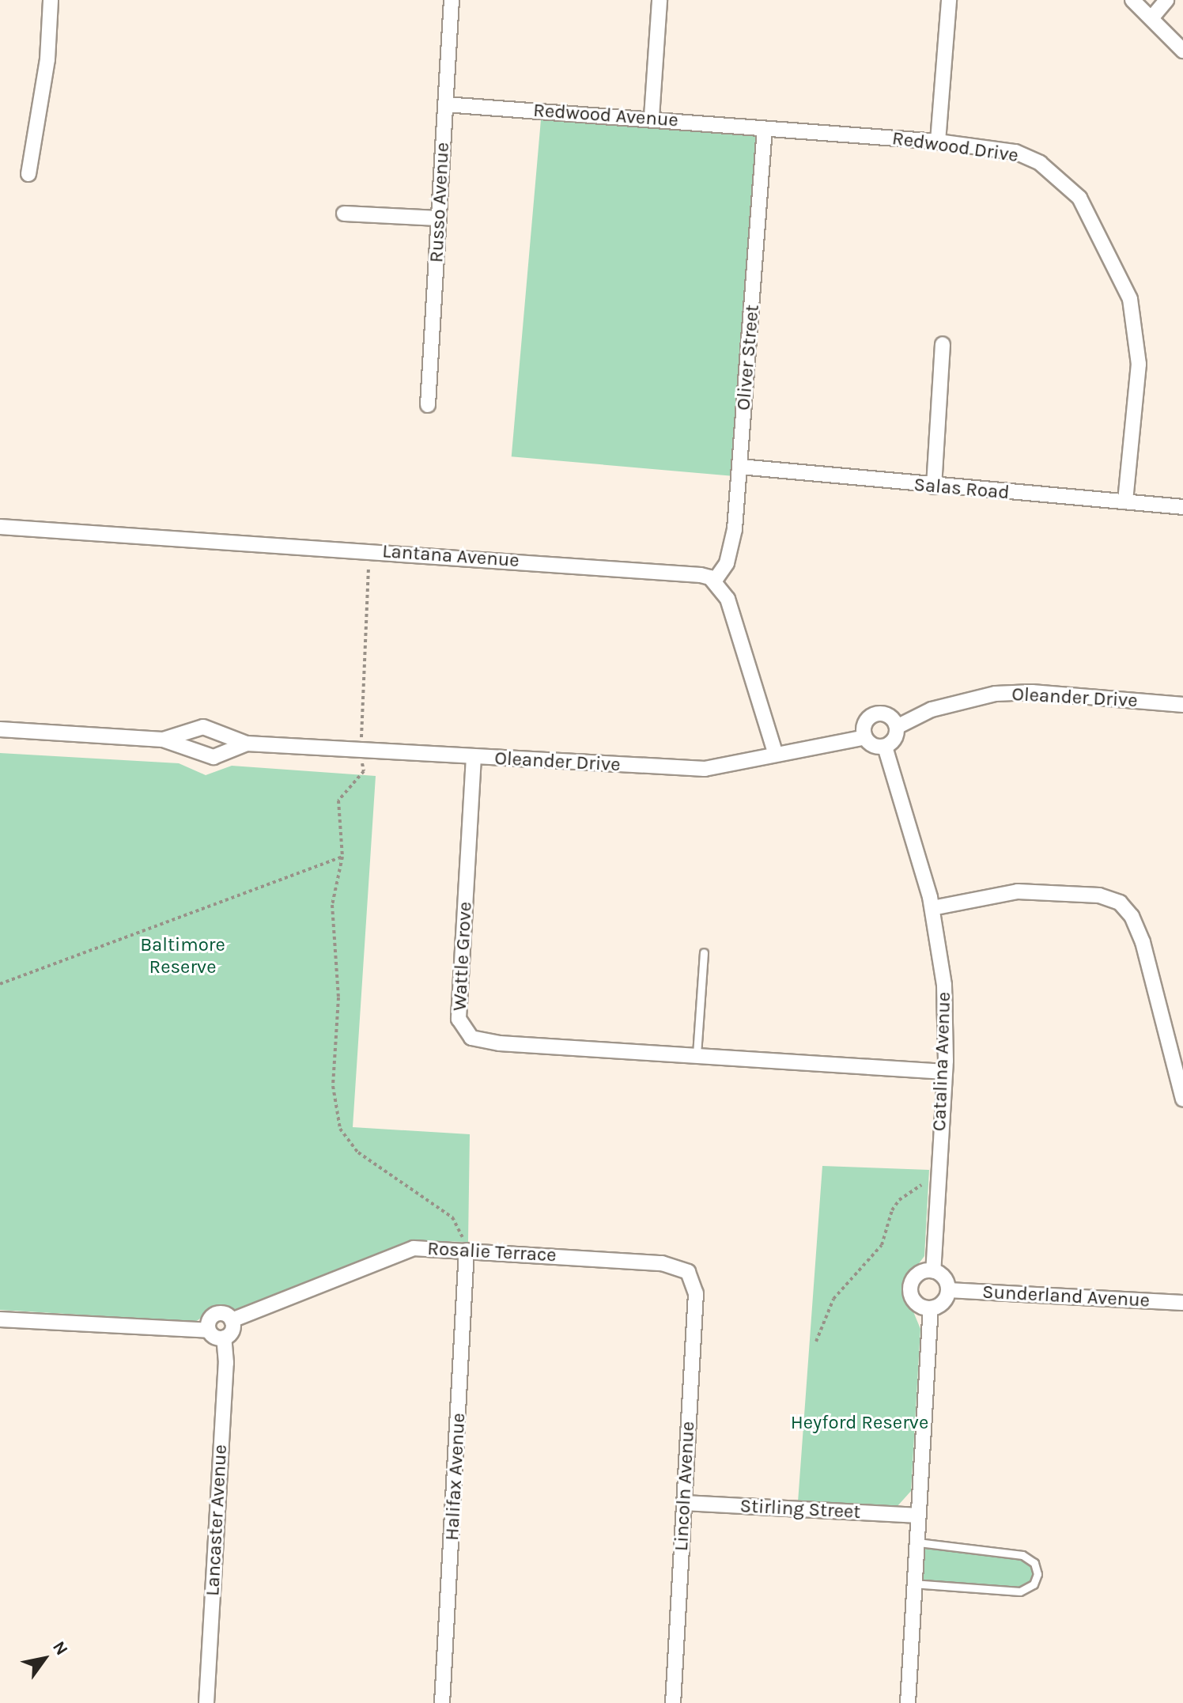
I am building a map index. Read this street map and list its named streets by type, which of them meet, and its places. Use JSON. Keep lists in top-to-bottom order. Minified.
{"streets":{"street":["Redwood Avenue","Redwood Drive","Russo Avenue","Oliver Street","Salas Road","Lantana Avenue","Oleander Drive","Wattle Grove","Catalina Avenue","Rosalie Terrace","Sunderland Avenue","Halifax Avenue","Lincoln Avenue","Stirling Street","Lancaster Avenue"]},"crossings":[["Redwood Avenue","Redwood Drive"],["Redwood Avenue","Russo Avenue"],["Redwood Avenue","Oliver Street"],["Redwood Drive","Oliver Street"],["Redwood Drive","Salas Road"],["Oliver Street","Salas Road"],["Oliver Street","Lantana Avenue"],["Oleander Drive","Wattle Grove"],["Oleander Drive","Catalina Avenue"],["Wattle Grove","Catalina Avenue"],["Catalina Avenue","Sunderland Avenue"],["Rosalie Terrace","Halifax Avenue"],["Rosalie Terrace","Lincoln Avenue"],["Rosalie Terrace","Lancaster Avenue"],["Lincoln Avenue","Stirling Street"]],"parks":["Baltimore Reserve","Heyford Reserve"],"north":"top right"}
